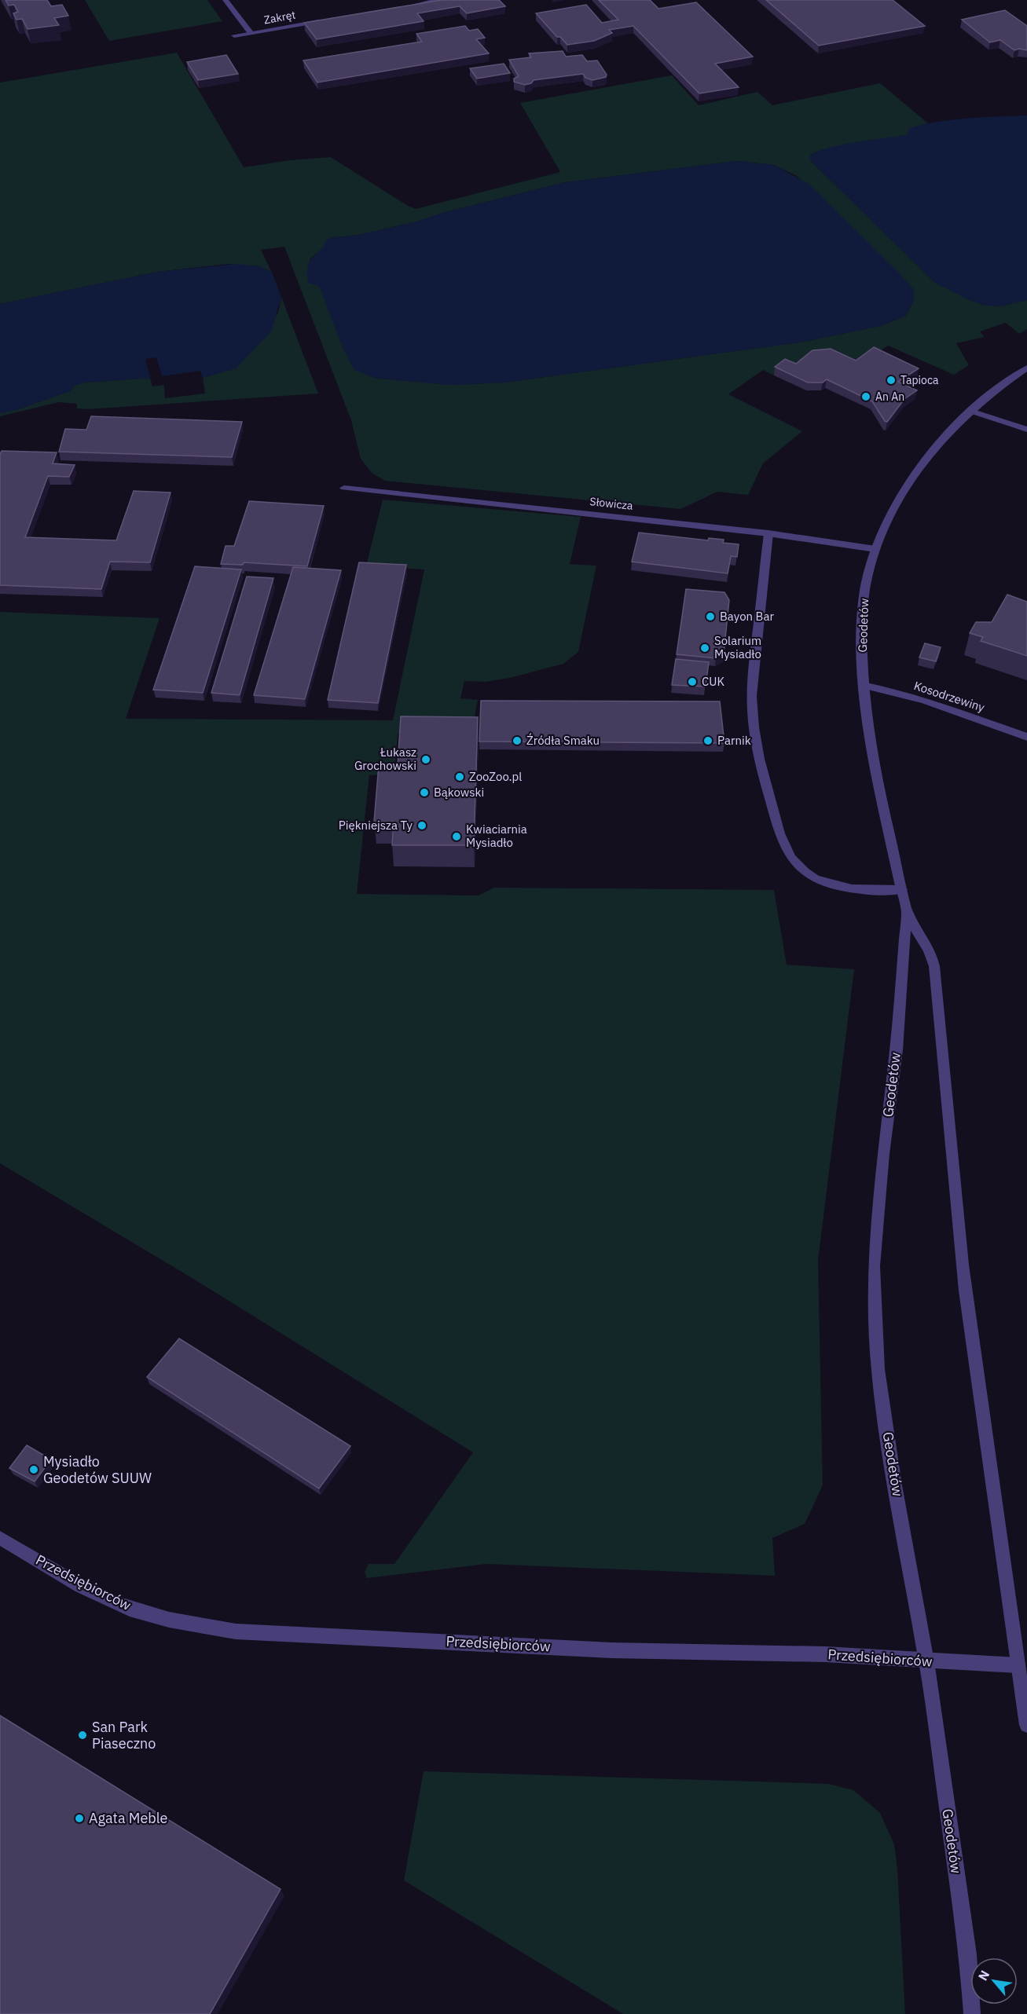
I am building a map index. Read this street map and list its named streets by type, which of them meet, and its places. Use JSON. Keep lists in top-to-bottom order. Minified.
{"streets":{"street":["Zakręt","Słowicza","Geodetów","Kosodrzewiny","Przedsiębiorców"]},"crossings":[["Słowicza","Geodetów"],["Geodetów","Kosodrzewiny"],["Geodetów","Przedsiębiorców"]],"places":["Tapioca","An An","Bayon Bar","Solarium Mysiadło","CUK","Źródła Smaku","Parnik","Łukasz Grochowski","ZooZoo.pl","Bąkowski","Piękniejsza Ty","Kwiaciarnia Mysiadło","Mysiadło Geodetów SUUW","San Park Piaseczno","Agata Meble"],"north":"top left"}
